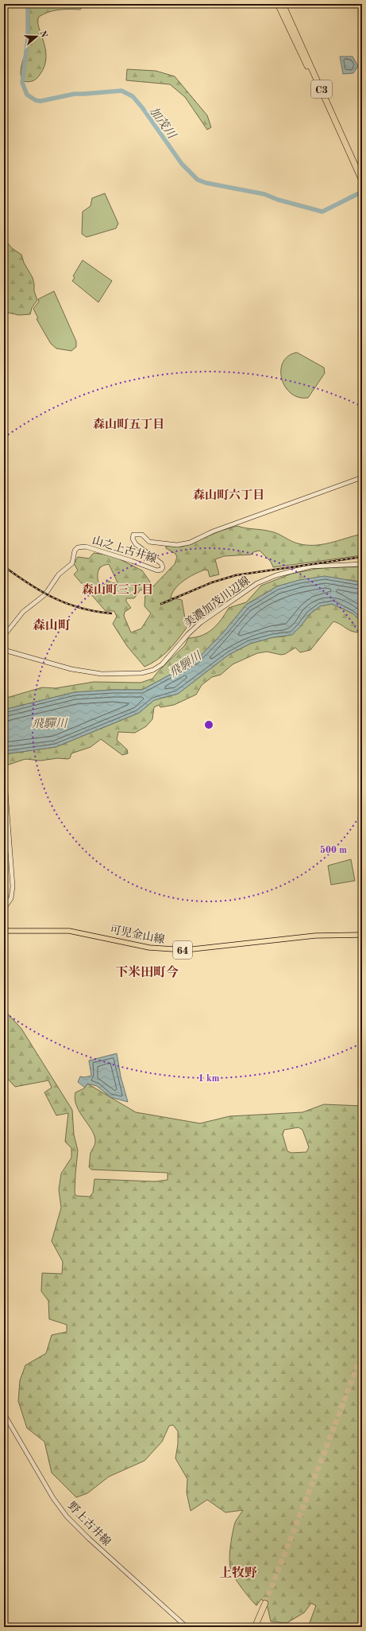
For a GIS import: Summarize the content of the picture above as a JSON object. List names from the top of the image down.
{
  "streets": {
    "highway": ["C3"],
    "main road": [
      "山之上古井線",
      "美濃加茂川辺線",
      "可児金山線",
      "64",
      "野上古井線"
    ]
  },
  "districts": [
    "森山町五丁目",
    "森山町六丁目",
    "森山町三丁目",
    "森山町",
    "下米田町今",
    "上牧野"
  ],
  "water": ["加茂川", "飛騨川", "飛驒川"],
  "north": "right",
  "rings": ["500 m", "1 km"]
}
